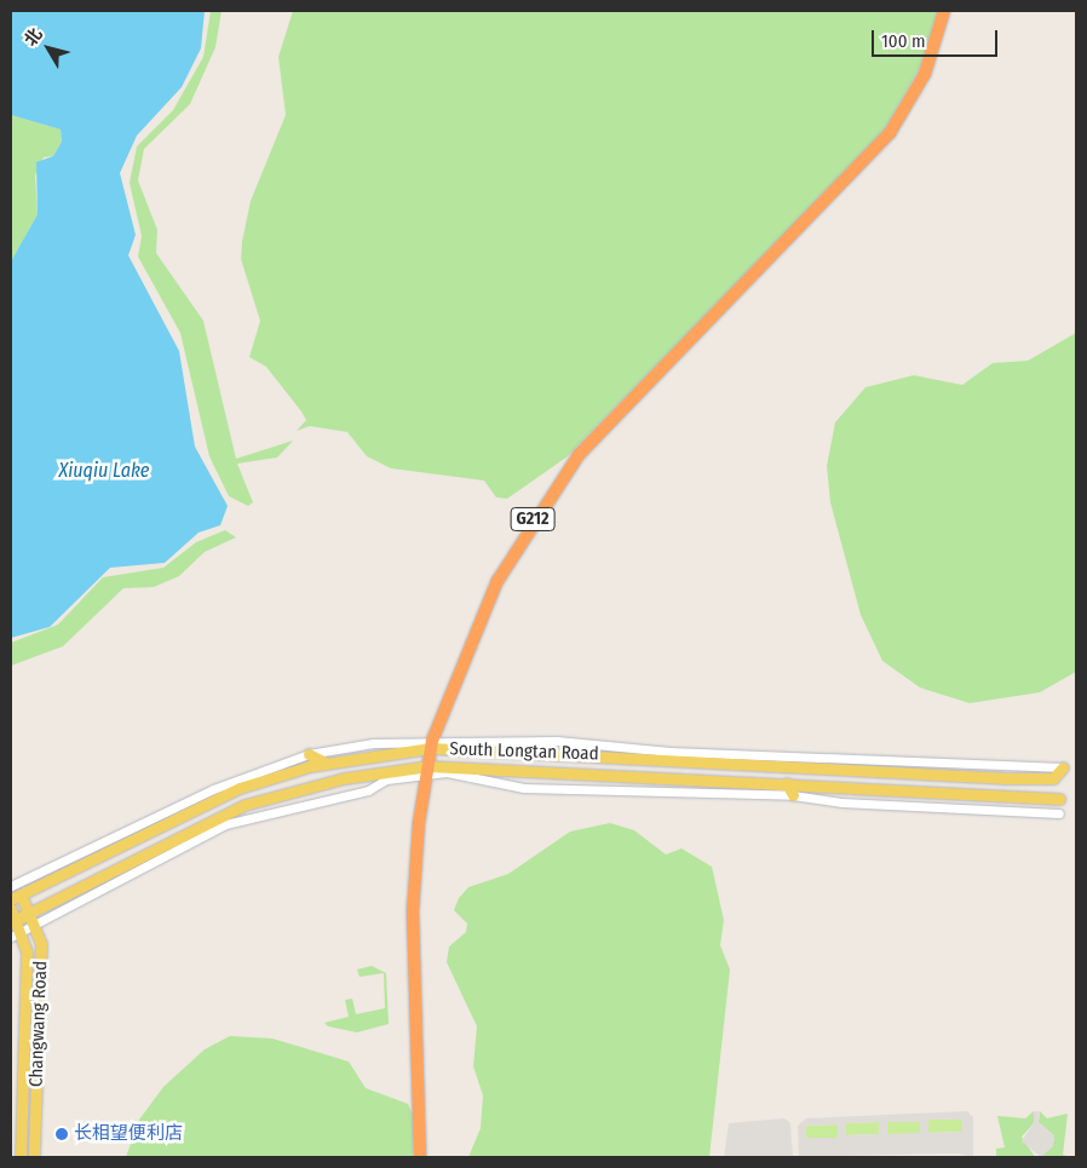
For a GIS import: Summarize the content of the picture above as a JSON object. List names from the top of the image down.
{
  "streets": {
    "highway": ["G212"],
    "main road": ["South Longtan Road", "Changwang Road"]
  },
  "crossings": [
    ["G212", "South Longtan Road"],
    ["South Longtan Road", "Changwang Road"]
  ],
  "water": ["Xiuqiu Lake"],
  "places": ["长相望便利店"],
  "scale_bar": "100 m",
  "north": "top left"
}
